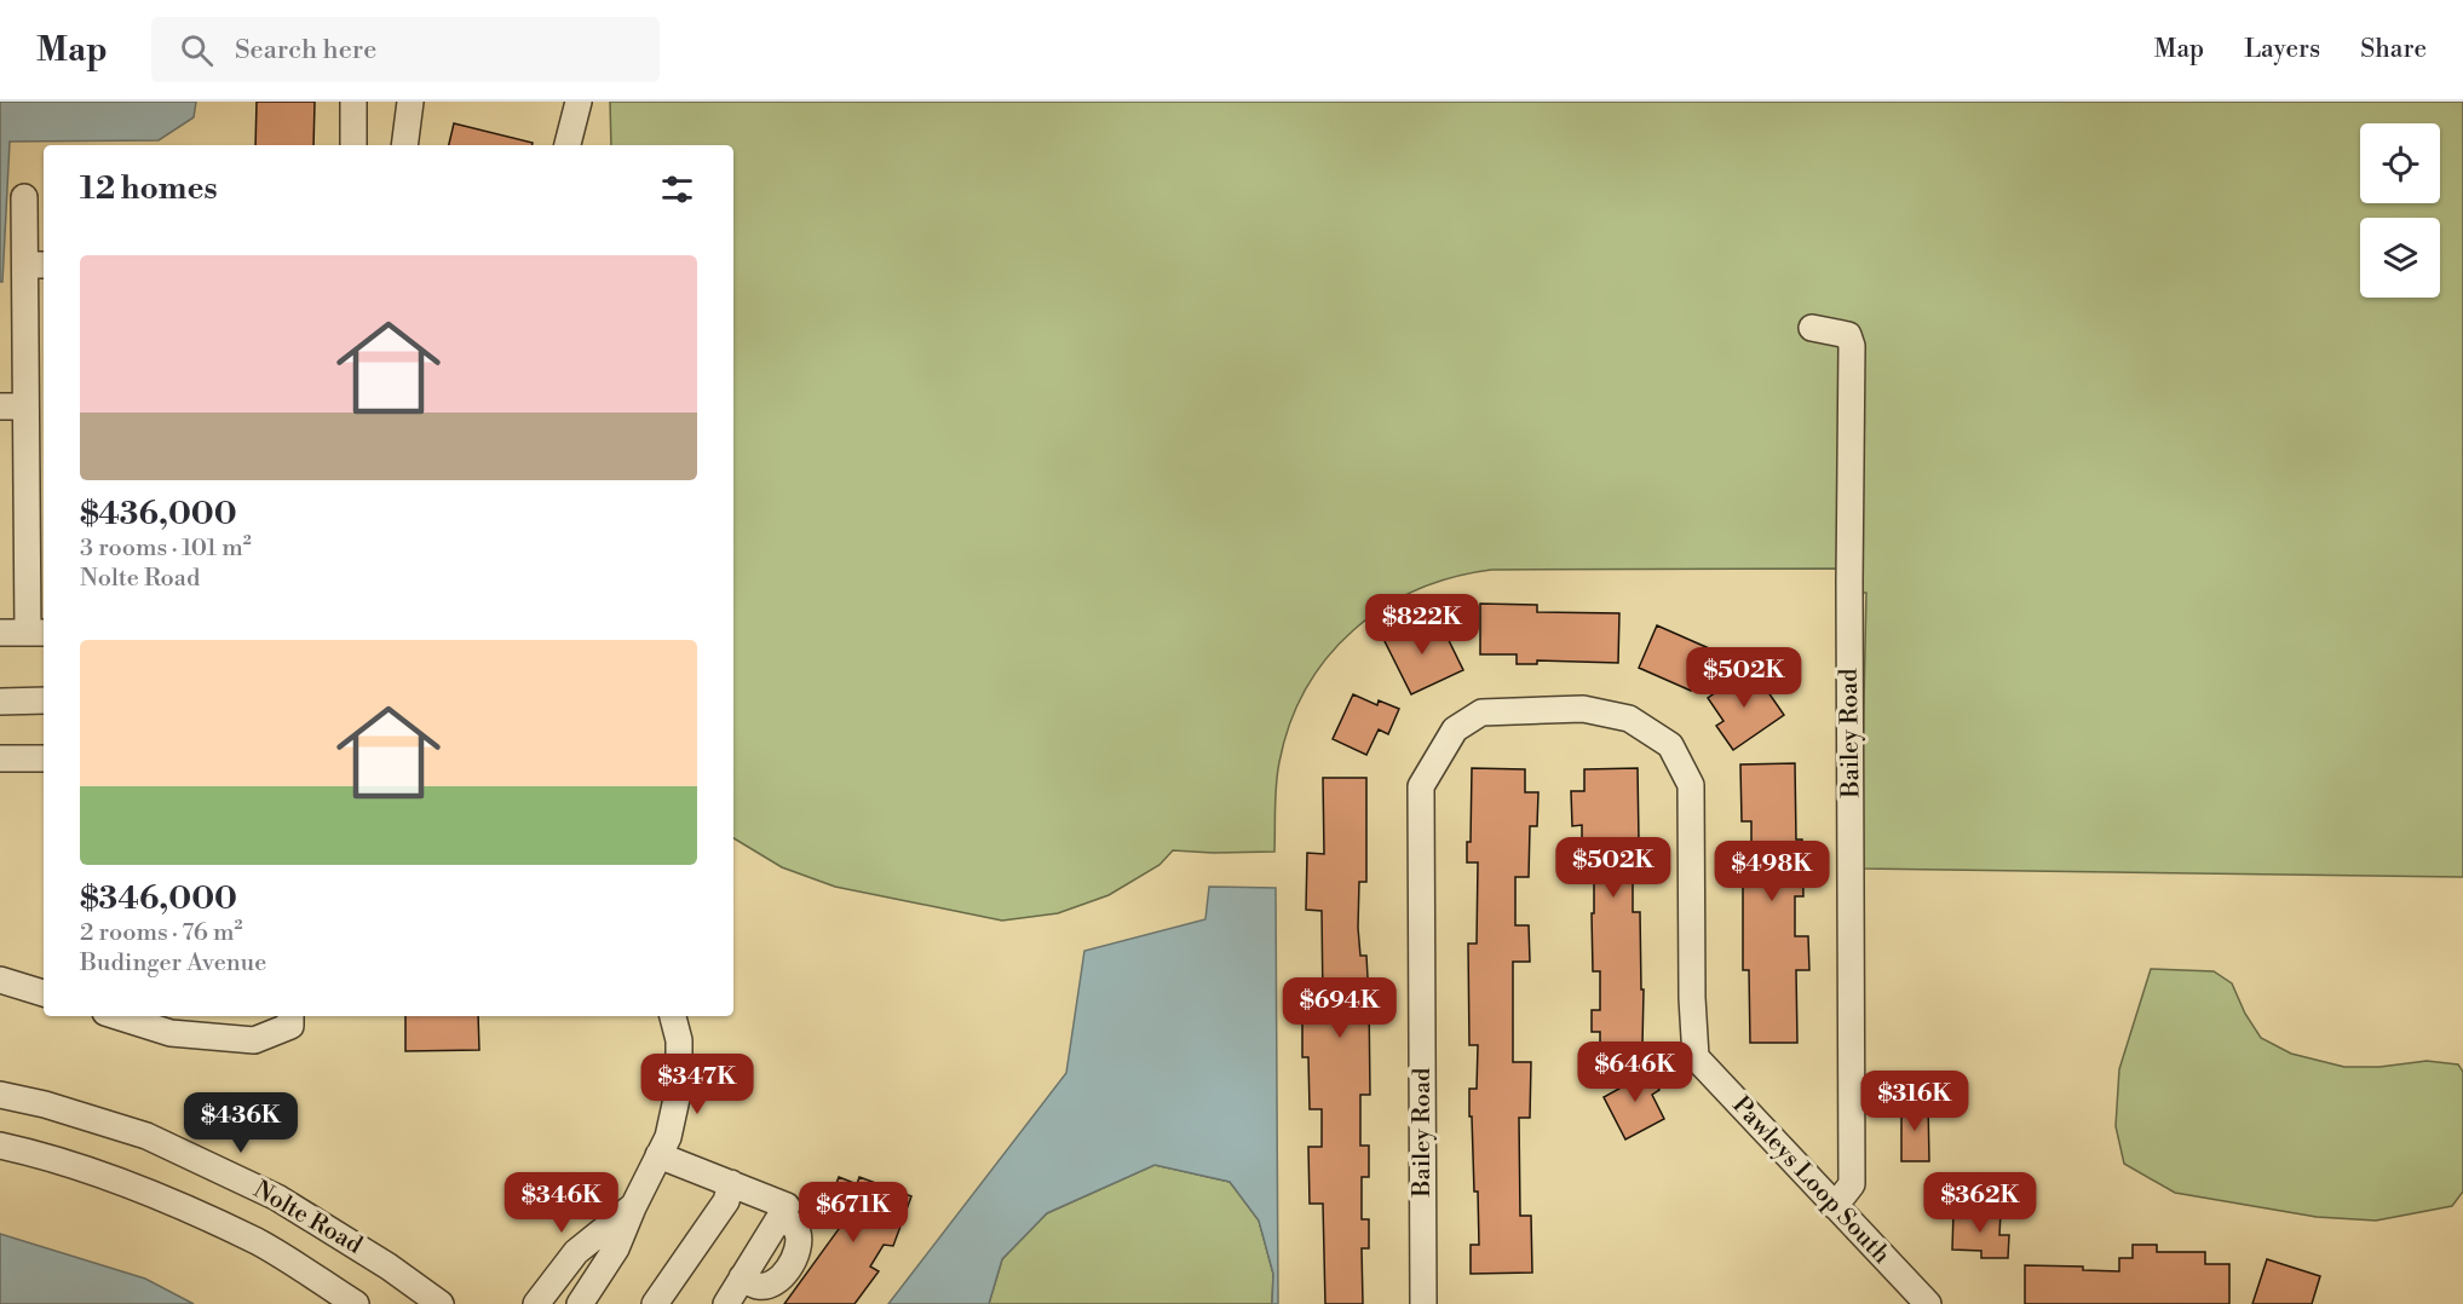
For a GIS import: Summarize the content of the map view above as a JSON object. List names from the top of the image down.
{
  "streets": {
    "street": ["Bailey Road", "Pawleys Loop South", "Nolte Road"]
  },
  "crossings": [
    ["Bailey Road", "Pawleys Loop South"]
  ],
  "page": {
    "header": "Map",
    "search": "Search here",
    "nav": ["Map", "Layers", "Share"],
    "heading": "12 homes",
    "list": [
      {
        "name": "$436,000",
        "note": "3 rooms · 101 m² · Nolte Road"
      },
      {
        "name": "$346,000",
        "note": "2 rooms · 76 m² · Budinger Avenue"
      }
    ],
    "price": [
      "$822K",
      "$502K",
      "$502K",
      "$498K",
      "$694K",
      "$646K",
      "$347K",
      "$316K",
      "$436K",
      "$346K",
      "$362K",
      "$671K"
    ]
  }
}
